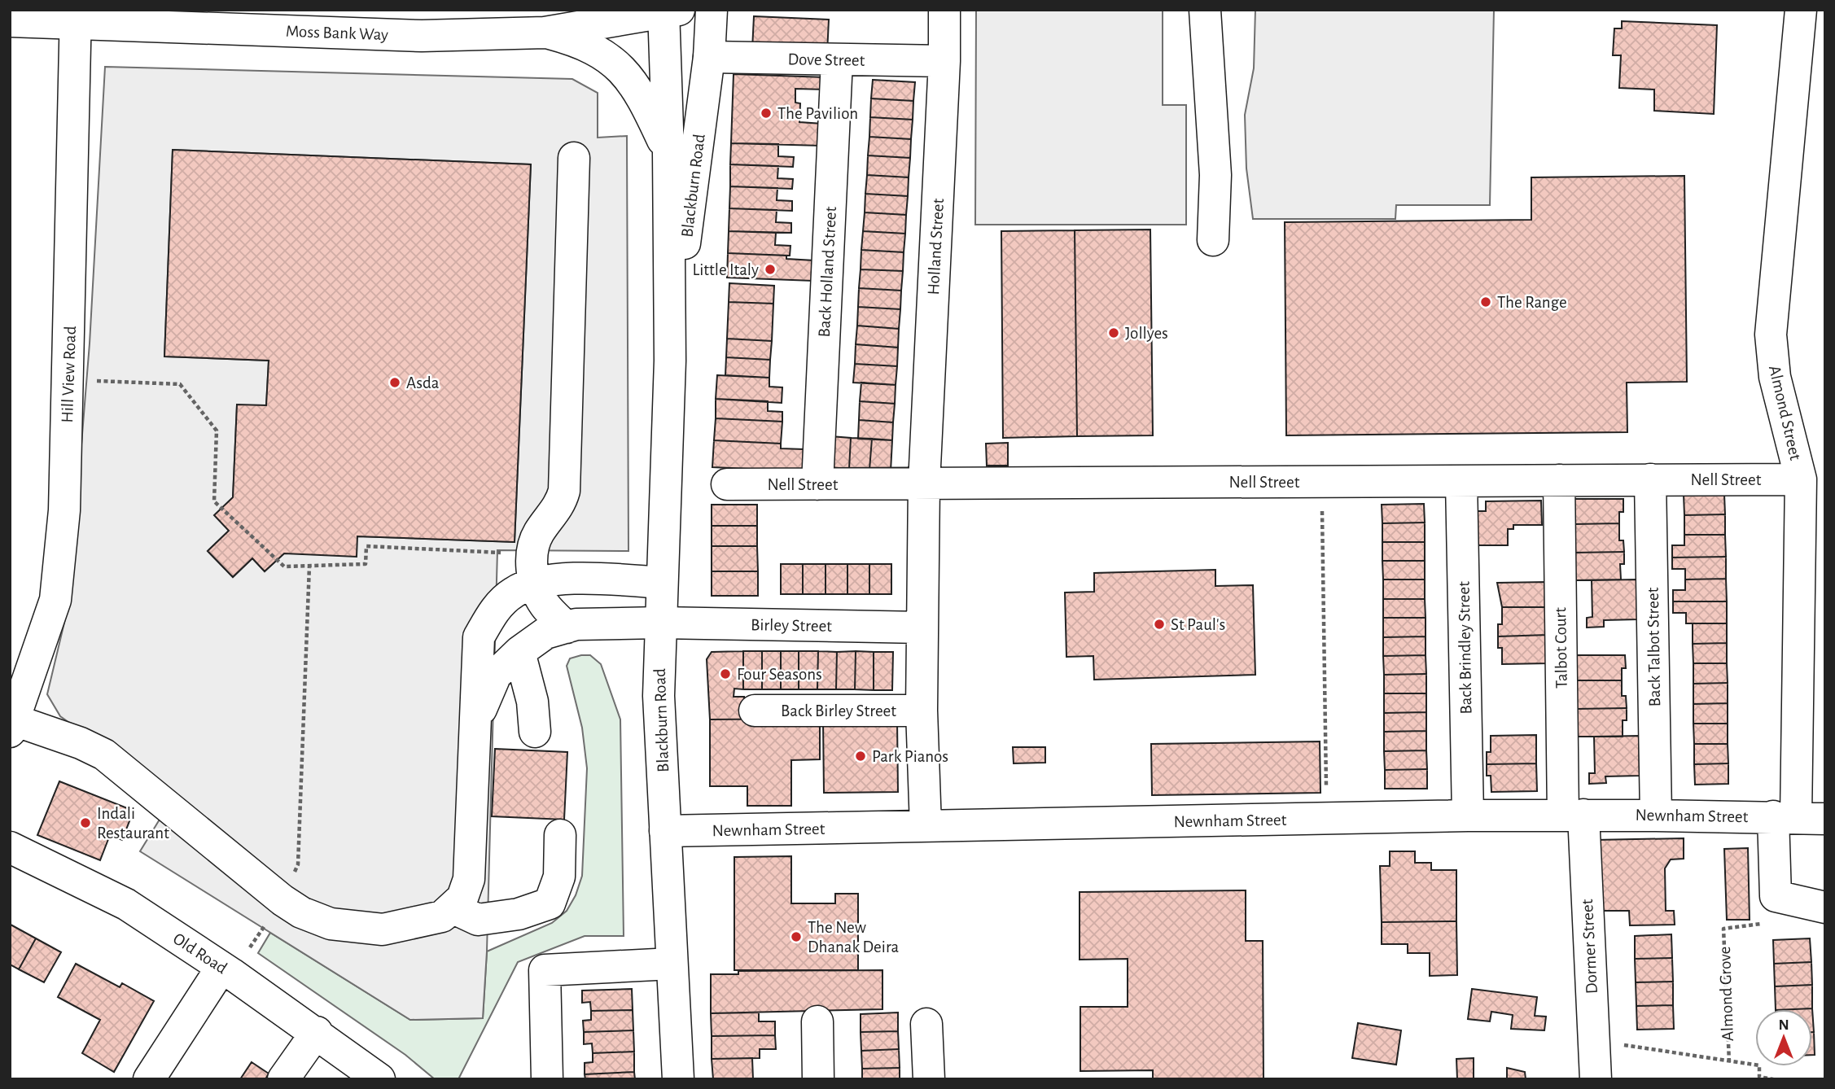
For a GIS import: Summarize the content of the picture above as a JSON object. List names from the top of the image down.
{
  "streets": {
    "main road": [
      "Moss Bank Way",
      "Dove Street",
      "Blackburn Road",
      "Holland Street",
      "Back Holland Street",
      "Hill View Road",
      "Almond Street",
      "Nell Street",
      "Birley Street",
      "Back Talbot Street",
      "Back Brindley Street",
      "Talbot Court",
      "Back Birley Street",
      "Newnham Street",
      "Dormer Street",
      "Old Road"
    ],
    "path": ["Almond Grove"]
  },
  "crossings": [
    ["Moss Bank Way", "Blackburn Road"],
    ["Moss Bank Way", "Hill View Road"],
    ["Dove Street", "Blackburn Road"],
    ["Dove Street", "Holland Street"],
    ["Dove Street", "Back Holland Street"],
    ["Blackburn Road", "Birley Street"],
    ["Blackburn Road", "Newnham Street"],
    ["Holland Street", "Nell Street"],
    ["Holland Street", "Birley Street"],
    ["Holland Street", "Back Birley Street"],
    ["Holland Street", "Newnham Street"],
    ["Back Holland Street", "Nell Street"],
    ["Almond Street", "Nell Street"],
    ["Almond Street", "Newnham Street"],
    ["Nell Street", "Back Talbot Street"],
    ["Nell Street", "Back Brindley Street"],
    ["Nell Street", "Talbot Court"],
    ["Back Talbot Street", "Newnham Street"],
    ["Back Brindley Street", "Newnham Street"],
    ["Talbot Court", "Newnham Street"],
    ["Talbot Court", "Dormer Street"],
    ["Newnham Street", "Dormer Street"],
    ["Dormer Street", "Almond Grove"]
  ],
  "places": [
    "The Pavilion",
    "Little Italy",
    "The Range",
    "Jollyes",
    "Asda",
    "St Paul's",
    "Four Seasons",
    "Park Pianos",
    "Indali Restaurant",
    "The New Dhanak Deira"
  ],
  "north": "top"
}
